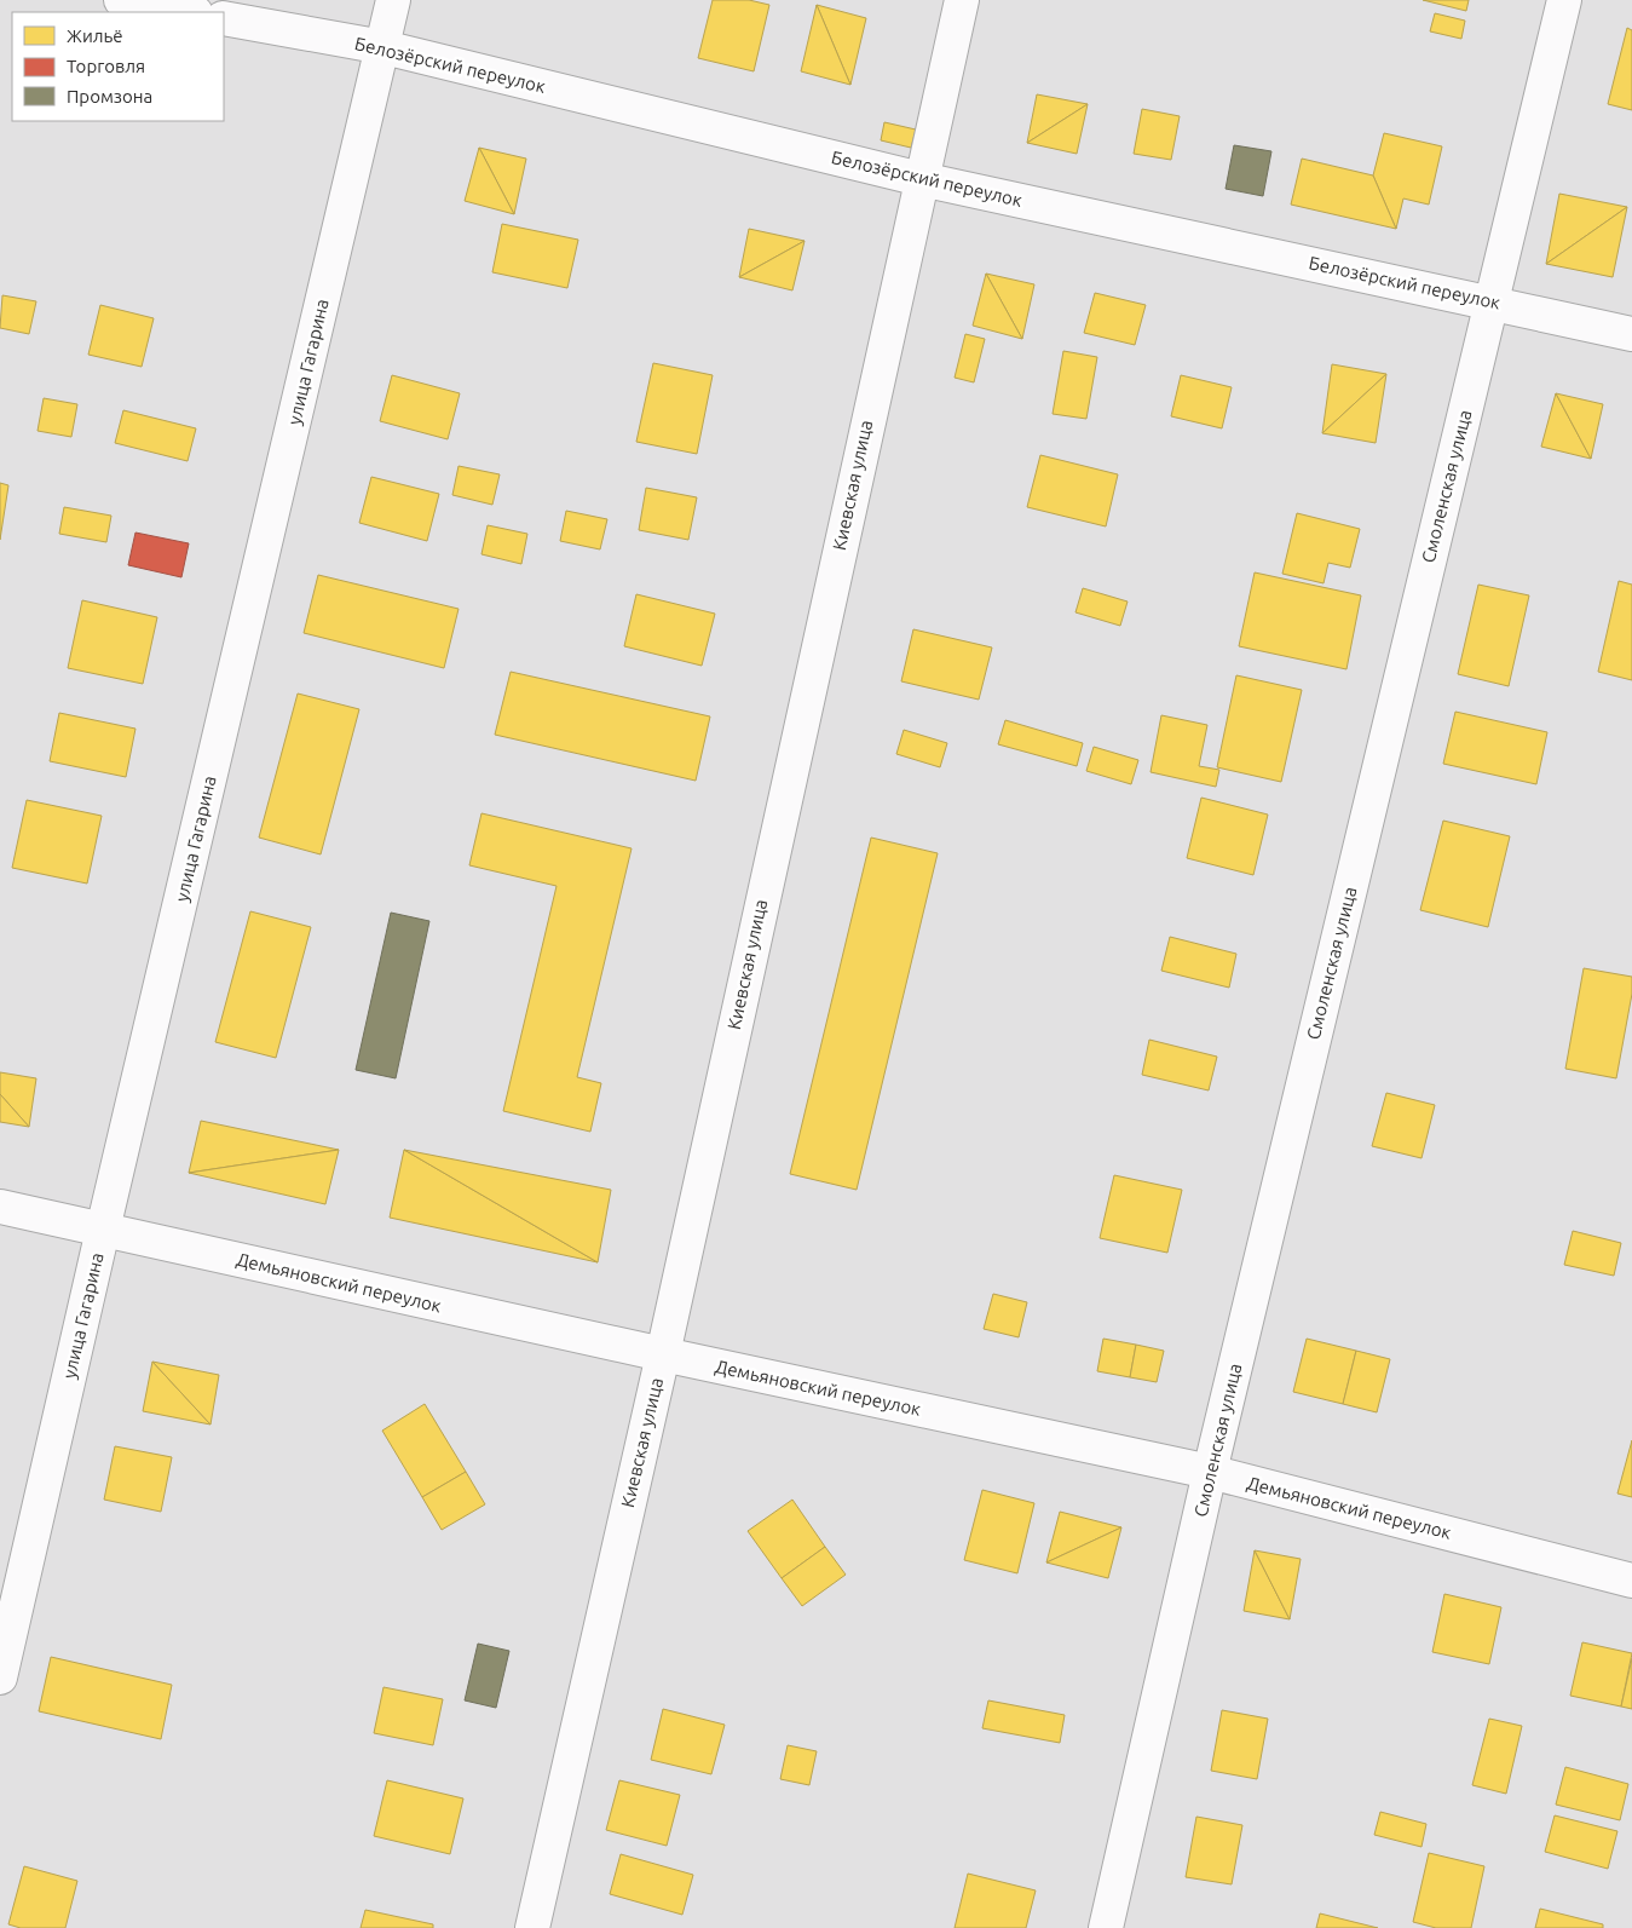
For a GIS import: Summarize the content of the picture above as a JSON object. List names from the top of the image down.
{
  "streets": {
    "street": [
      "Белозёрский переулок",
      "улица Гагарина",
      "Киевская улица",
      "Смоленская улица",
      "Демьяновский переулок"
    ]
  },
  "crossings": [
    ["Белозёрский переулок", "улица Гагарина"],
    ["Белозёрский переулок", "Киевская улица"],
    ["Белозёрский переулок", "Смоленская улица"],
    ["улица Гагарина", "Демьяновский переулок"],
    ["Киевская улица", "Демьяновский переулок"],
    ["Смоленская улица", "Демьяновский переулок"]
  ],
  "legend": ["Жильё", "Торговля", "Промзона"]
}
